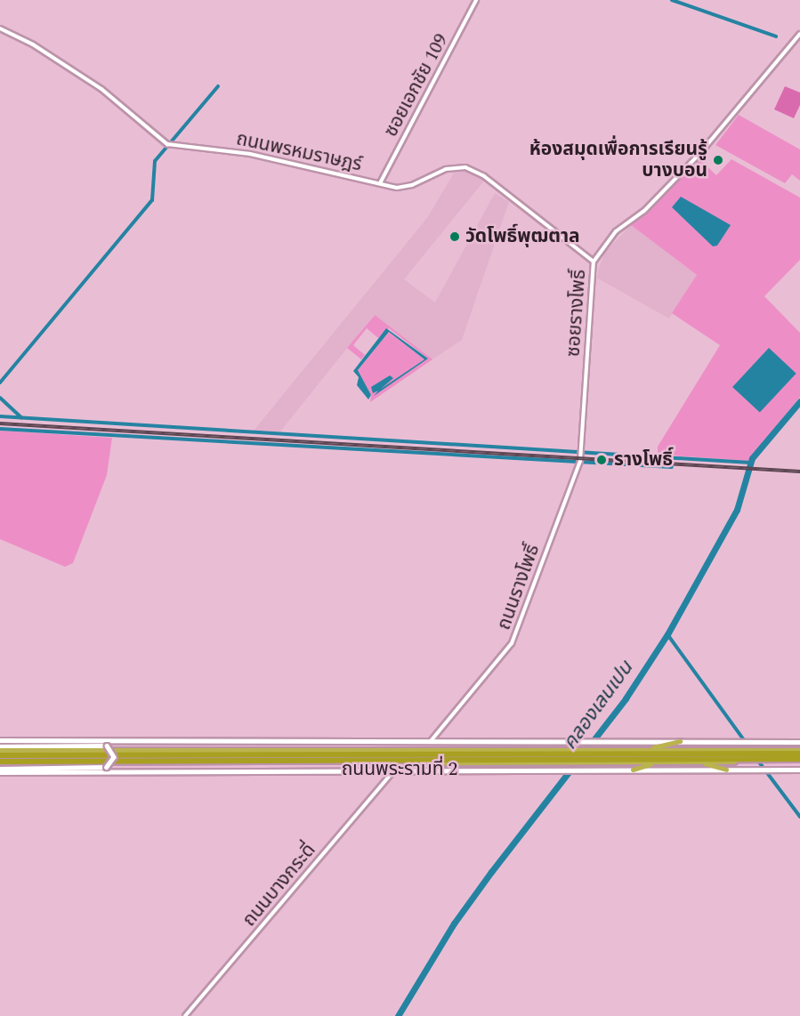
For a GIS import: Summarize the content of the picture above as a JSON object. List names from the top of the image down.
{
  "streets": {
    "highway": ["ถนนพระรามที่ 2"],
    "street": [
      "ซอยเอกชัย 109",
      "ถนนพรหมราษฎร์",
      "ซอยรางโพธิ์",
      "ถนนรางโพธิ์",
      "ถนนบางกระดี่"
    ]
  },
  "crossings": [
    ["ซอยเอกชัย 109", "ถนนพรหมราษฎร์"],
    ["ถนนพรหมราษฎร์", "ซอยรางโพธิ์"],
    ["ซอยรางโพธิ์", "ถนนรางโพธิ์"],
    ["ถนนรางโพธิ์", "ถนนพระรามที่ 2"],
    ["ถนนพระรามที่ 2", "ถนนบางกระดี่"]
  ],
  "water": ["คลองเลนเปน"],
  "places": ["ห้องสมุดเพื่อการเรียนรู้ บางบอน", "วัดโพธิ์พุฒตาล", "รางโพธิ์"]
}
